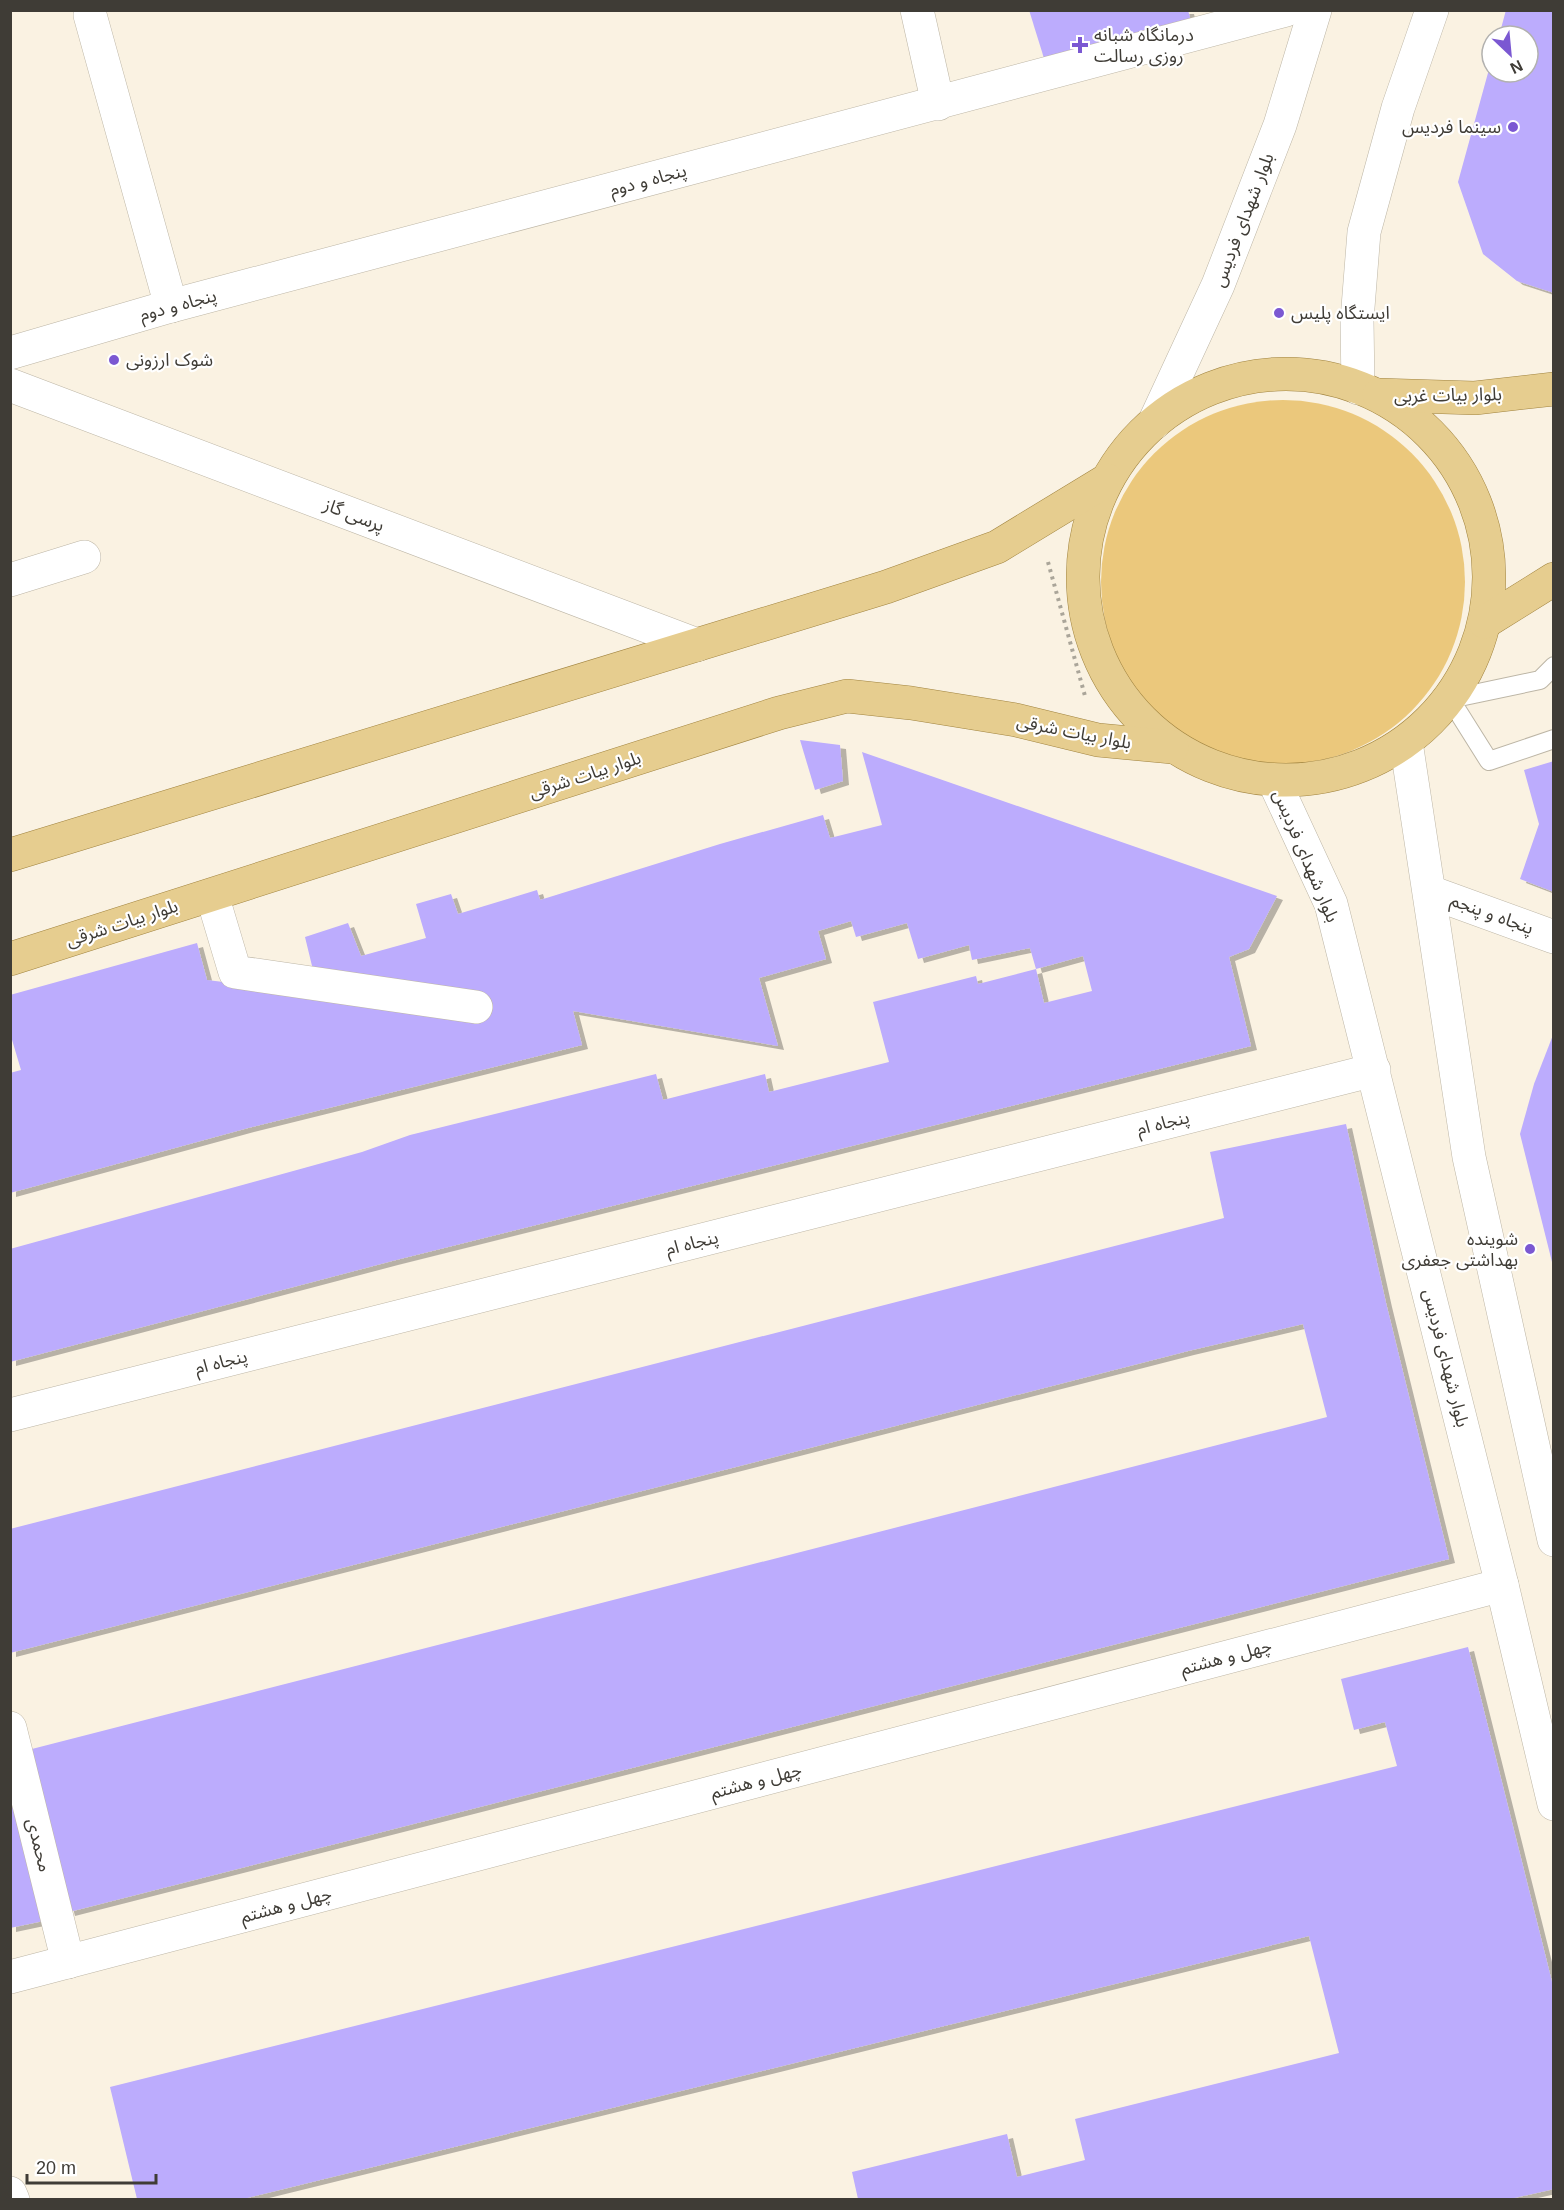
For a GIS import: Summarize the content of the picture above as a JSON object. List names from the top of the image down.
{
  "streets": {
    "main road": ["بلوار بیات غربی", "بلوار بیات شرقی"],
    "street": [
      "پنجاه و دوم",
      "بلوار شهدای فردیس",
      "پرسی گاز",
      "پنجاه و پنجم",
      "پنجاه ام",
      "چهل و هشتم",
      "محمدی"
    ]
  },
  "crossings": [
    ["بلوار شهدای فردیس", "پنجاه ام"],
    ["بلوار شهدای فردیس", "چهل و هشتم"],
    ["چهل و هشتم", "محمدی"]
  ],
  "places": {
    "health": ["درمانگاه شبانه روزی رسالت"],
    "other": [
      "سینما فردیس",
      "ایستگاه پلیس",
      "شوک ارزونی",
      "شوینده بهداشتی جعفری"
    ]
  },
  "scale_bar": "20 m",
  "north": "bottom right"
}
